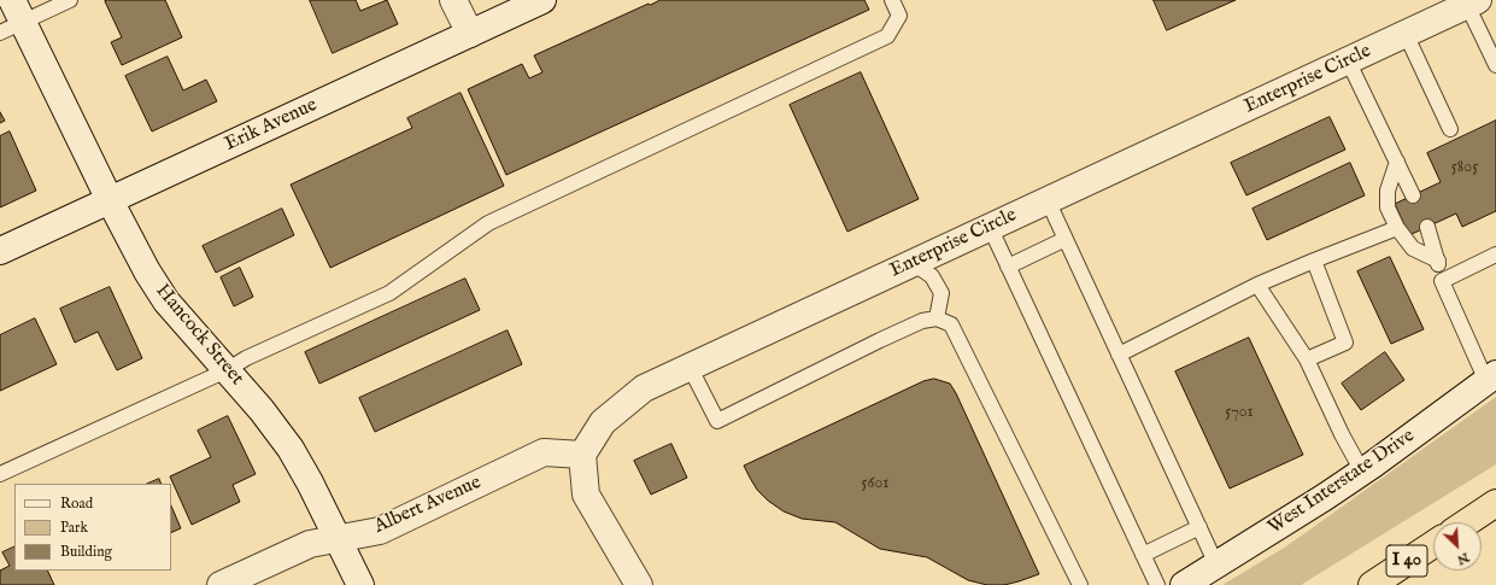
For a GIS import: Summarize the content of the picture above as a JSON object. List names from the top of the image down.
{
  "streets": {
    "highway": ["I 40"],
    "street": [
      "Enterprise Circle",
      "Erik Avenue",
      "Hancock Street",
      "West Interstate Drive",
      "Albert Avenue"
    ]
  },
  "crossings": [
    ["Enterprise Circle", "Albert Avenue"],
    ["Erik Avenue", "Hancock Street"],
    ["Hancock Street", "Albert Avenue"]
  ],
  "house_numbers": ["5805", "5701", "5601"],
  "legend": ["Road", "Park", "Building"],
  "north": "bottom right"
}
